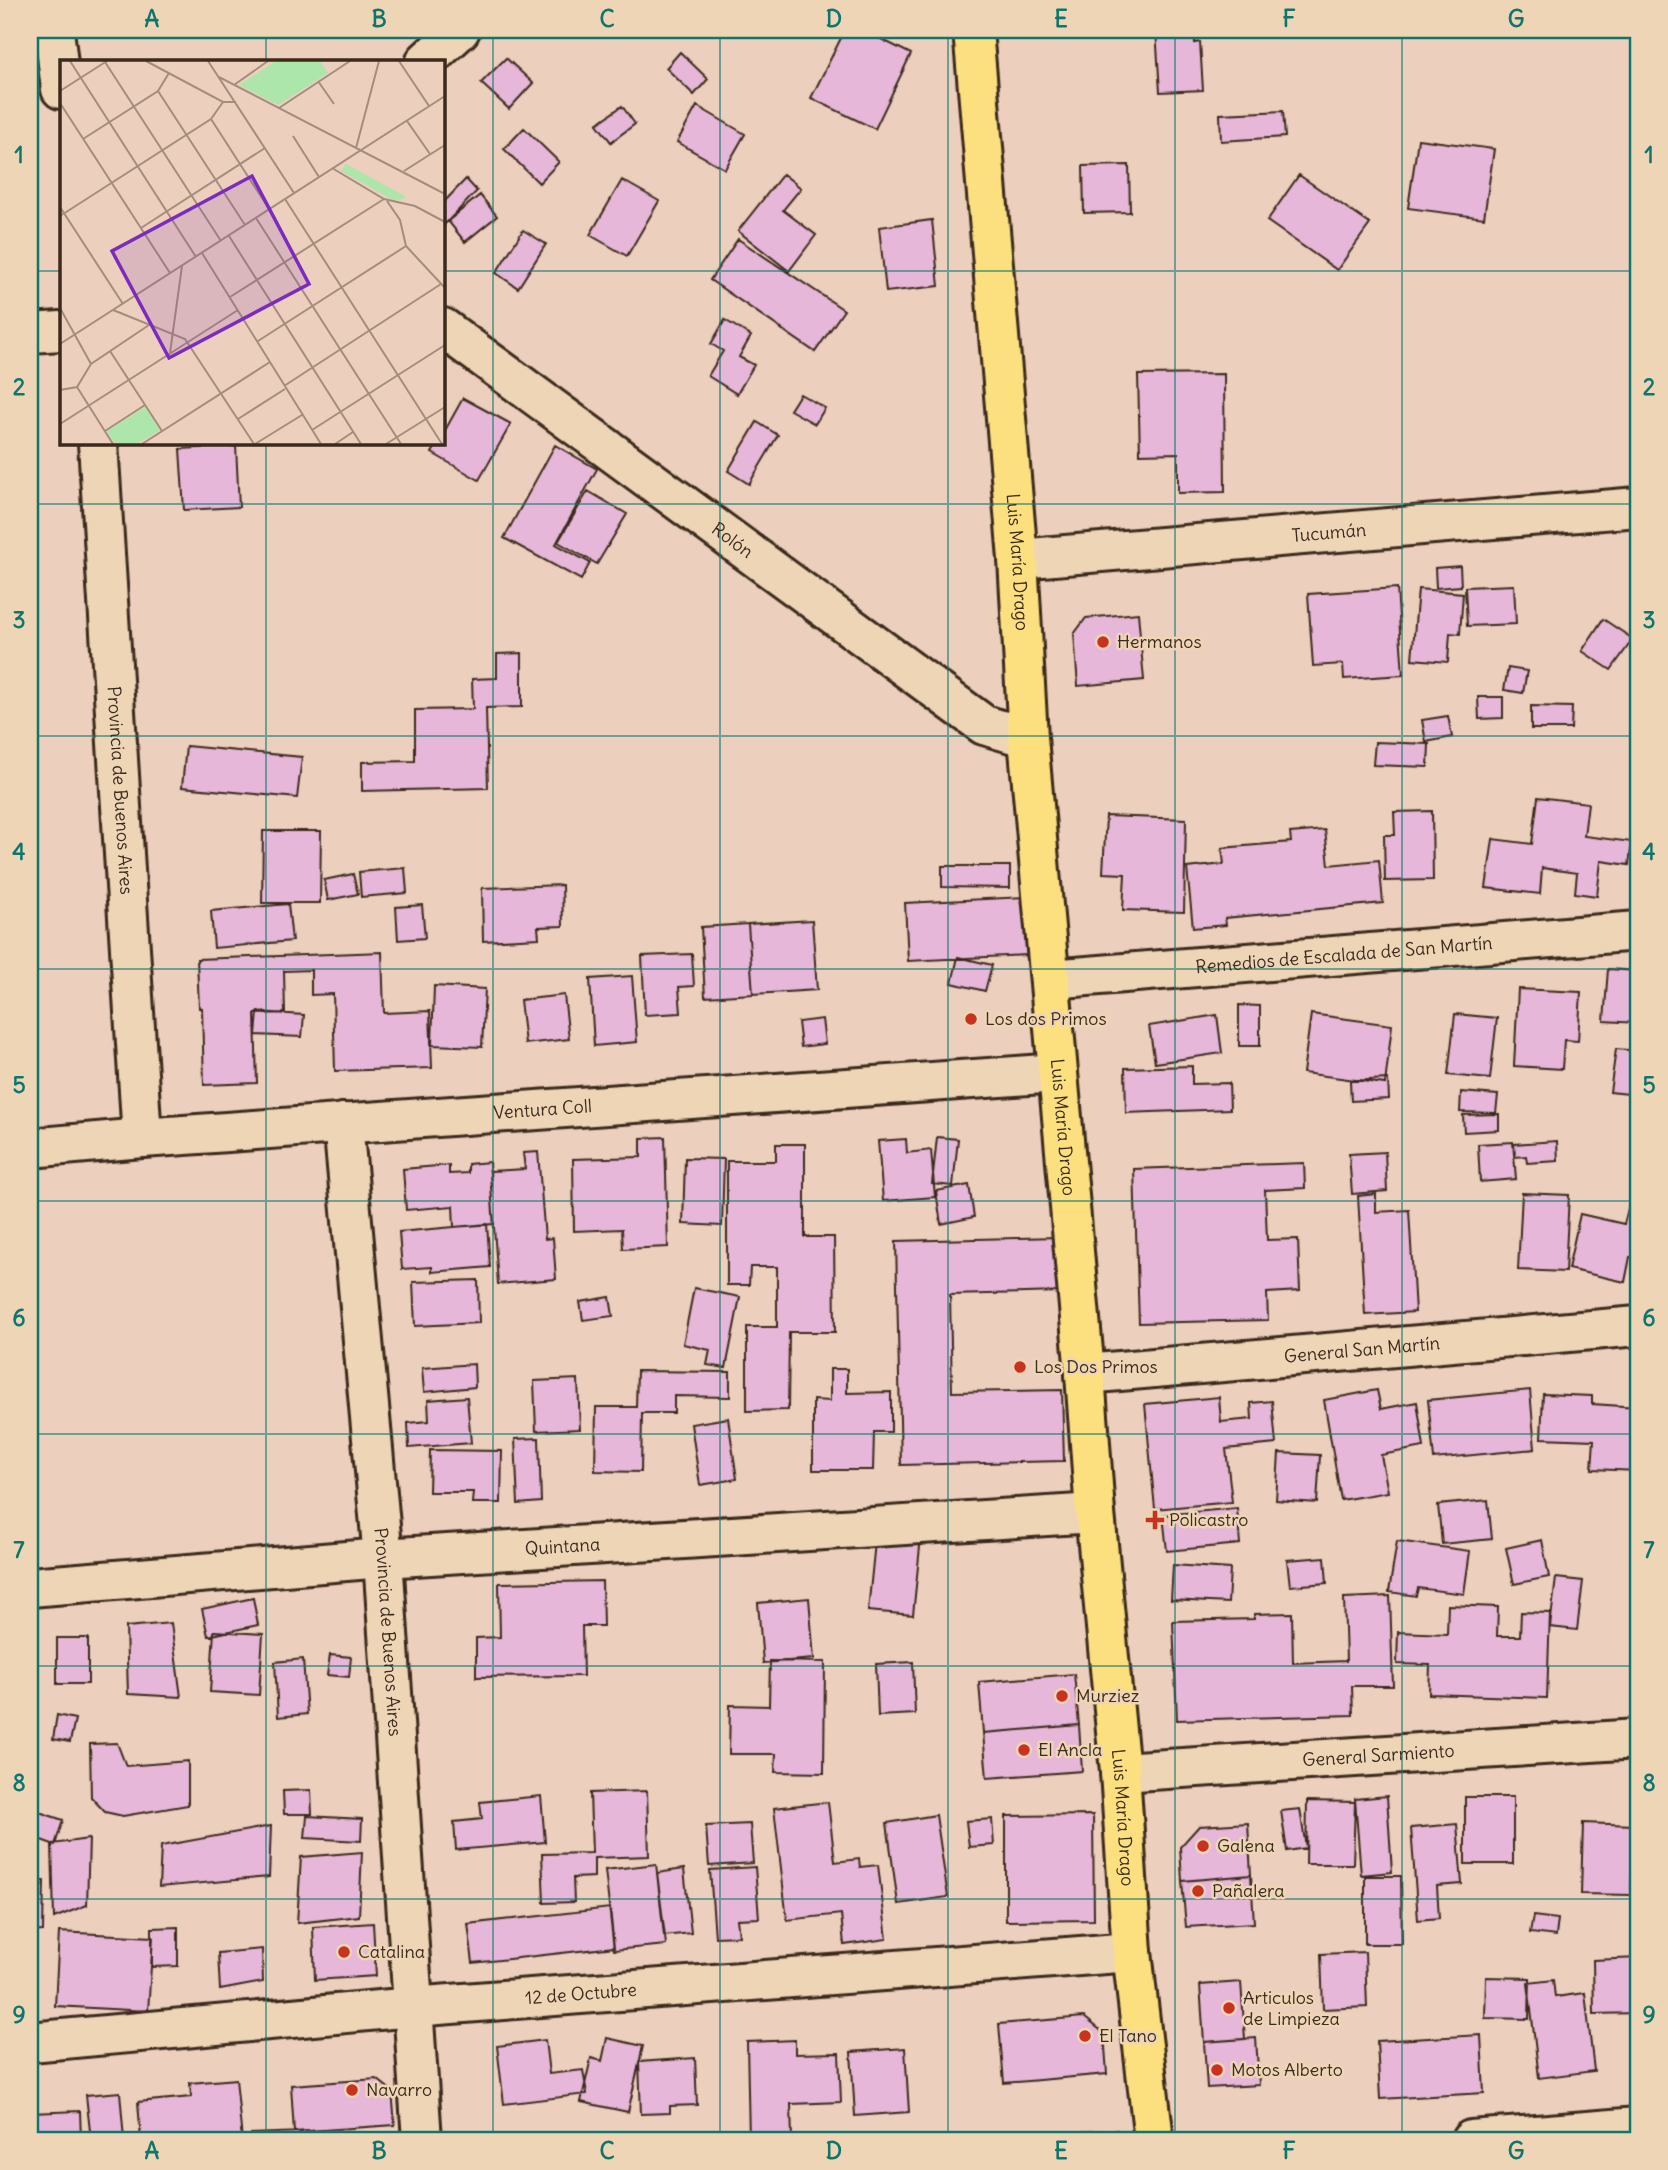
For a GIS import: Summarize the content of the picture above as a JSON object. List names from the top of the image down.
{
  "streets": {
    "main road": ["Luis María Drago"],
    "street": [
      "Tucumán",
      "Rolón",
      "Provincia de Buenos Aires",
      "Remedios de Escalada de San Martín",
      "Ventura Coll",
      "General San Martín",
      "Quintana",
      "General Sarmiento",
      "12 de Octubre"
    ]
  },
  "crossings": [
    ["Tucumán", "Luis María Drago"],
    ["Rolón", "Luis María Drago"],
    ["Luis María Drago", "Remedios de Escalada de San Martín"],
    ["Luis María Drago", "Ventura Coll"],
    ["Luis María Drago", "General San Martín"],
    ["Luis María Drago", "Quintana"],
    ["Luis María Drago", "General Sarmiento"],
    ["Luis María Drago", "12 de Octubre"],
    ["Provincia de Buenos Aires", "Ventura Coll"],
    ["Provincia de Buenos Aires", "Quintana"],
    ["Provincia de Buenos Aires", "12 de Octubre"]
  ],
  "places": {
    "other": [
      "Hermanos",
      "Los dos Primos",
      "Los Dos Primos",
      "Murziez",
      "El Ancla",
      "Galena",
      "Pañalera",
      "Catalina",
      "Articulos de Limpieza",
      "El Tano",
      "Motos Alberto",
      "Navarro"
    ],
    "health": ["Policastro"]
  },
  "grid": {
    "columns": [
      "A",
      "B",
      "C",
      "D",
      "E",
      "F",
      "G"
    ],
    "rows": [
      "1",
      "2",
      "3",
      "4",
      "5",
      "6",
      "7",
      "8",
      "9"
    ]
  }
}
